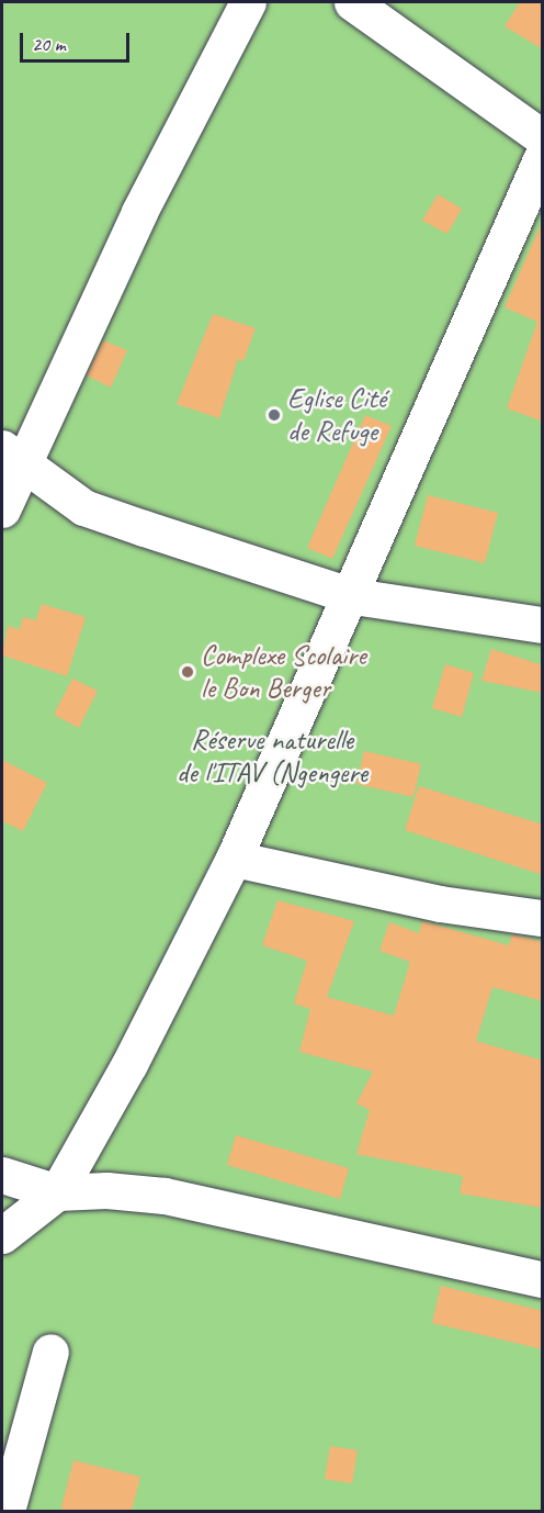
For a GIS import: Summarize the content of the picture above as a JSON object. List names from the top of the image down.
{
  "parks": ["Réserve naturelle de l'ITAV (Ngengere"],
  "places": ["Eglise Cité de Refuge", "Complexe Scolaire le Bon Berger"],
  "scale_bar": "20 m"
}
